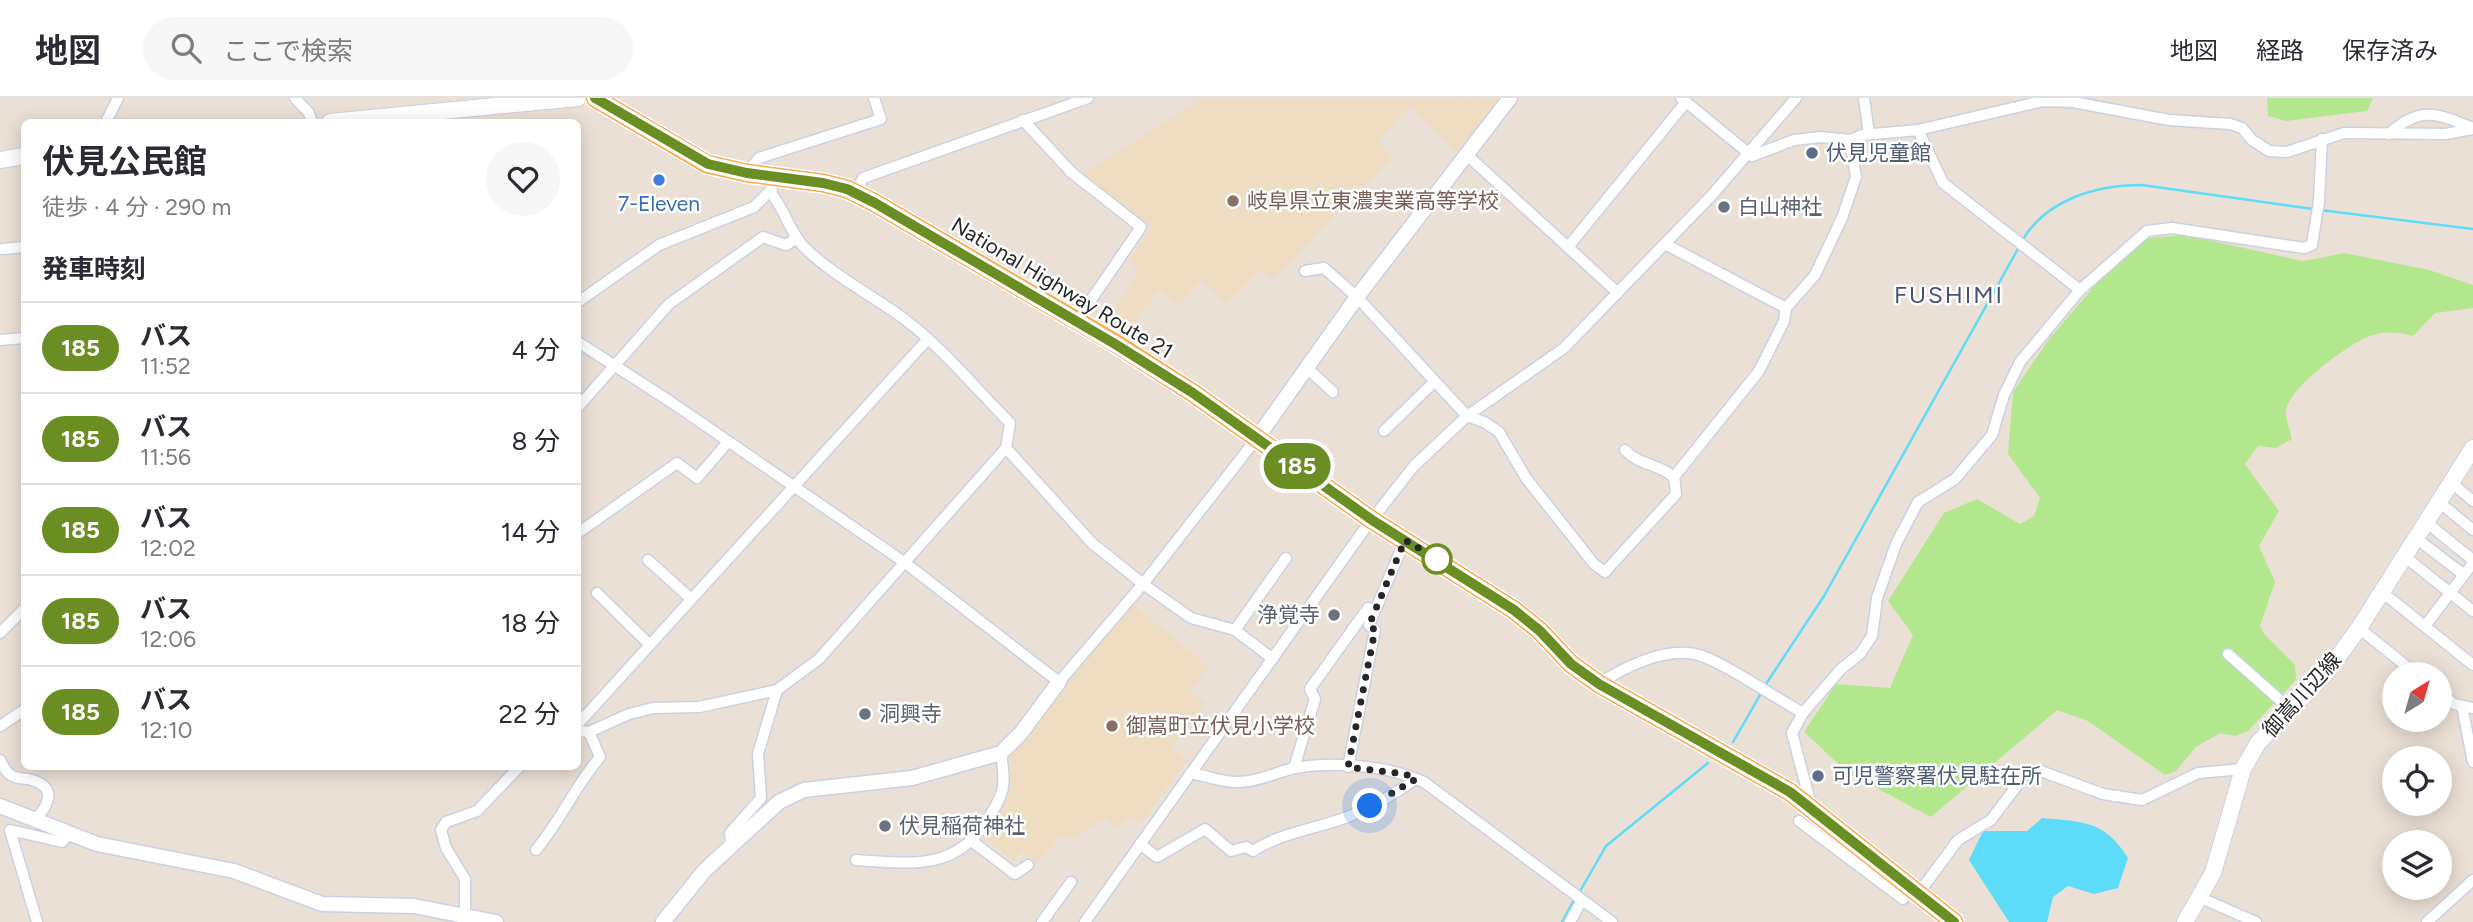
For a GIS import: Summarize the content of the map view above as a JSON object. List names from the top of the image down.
{
  "streets": {
    "highway": ["National Highway Route 21"],
    "main road": ["御嵩川辺線"]
  },
  "districts": ["FUSHIMI"],
  "places": [
    "伏見児童館",
    "7-Eleven",
    "岐阜県立東濃実業高等学校",
    "白山神社",
    "浄覚寺",
    "洞興寺",
    "御嵩町立伏見小学校",
    "可児警察署伏見駐在所",
    "伏見稲荷神社"
  ],
  "lines": ["bus line 185"],
  "north": "top right",
  "page": {
    "header": "地図",
    "search": "ここで検索",
    "nav": ["地図", "経路", "保存済み"],
    "on_map": "185",
    "heading": [
      ["伏見公民館", "徒歩 · 4 分 · 290 m"],
      "発車時刻"
    ],
    "list": [
      {
        "mark": "185",
        "name": "バス",
        "note": "11:52",
        "value": "4 分"
      },
      {
        "mark": "185",
        "name": "バス",
        "note": "11:56",
        "value": "8 分"
      },
      {
        "mark": "185",
        "name": "バス",
        "note": "12:02",
        "value": "14 分"
      },
      {
        "mark": "185",
        "name": "バス",
        "note": "12:06",
        "value": "18 分"
      },
      {
        "mark": "185",
        "name": "バス",
        "note": "12:10",
        "value": "22 分"
      }
    ]
  }
}
